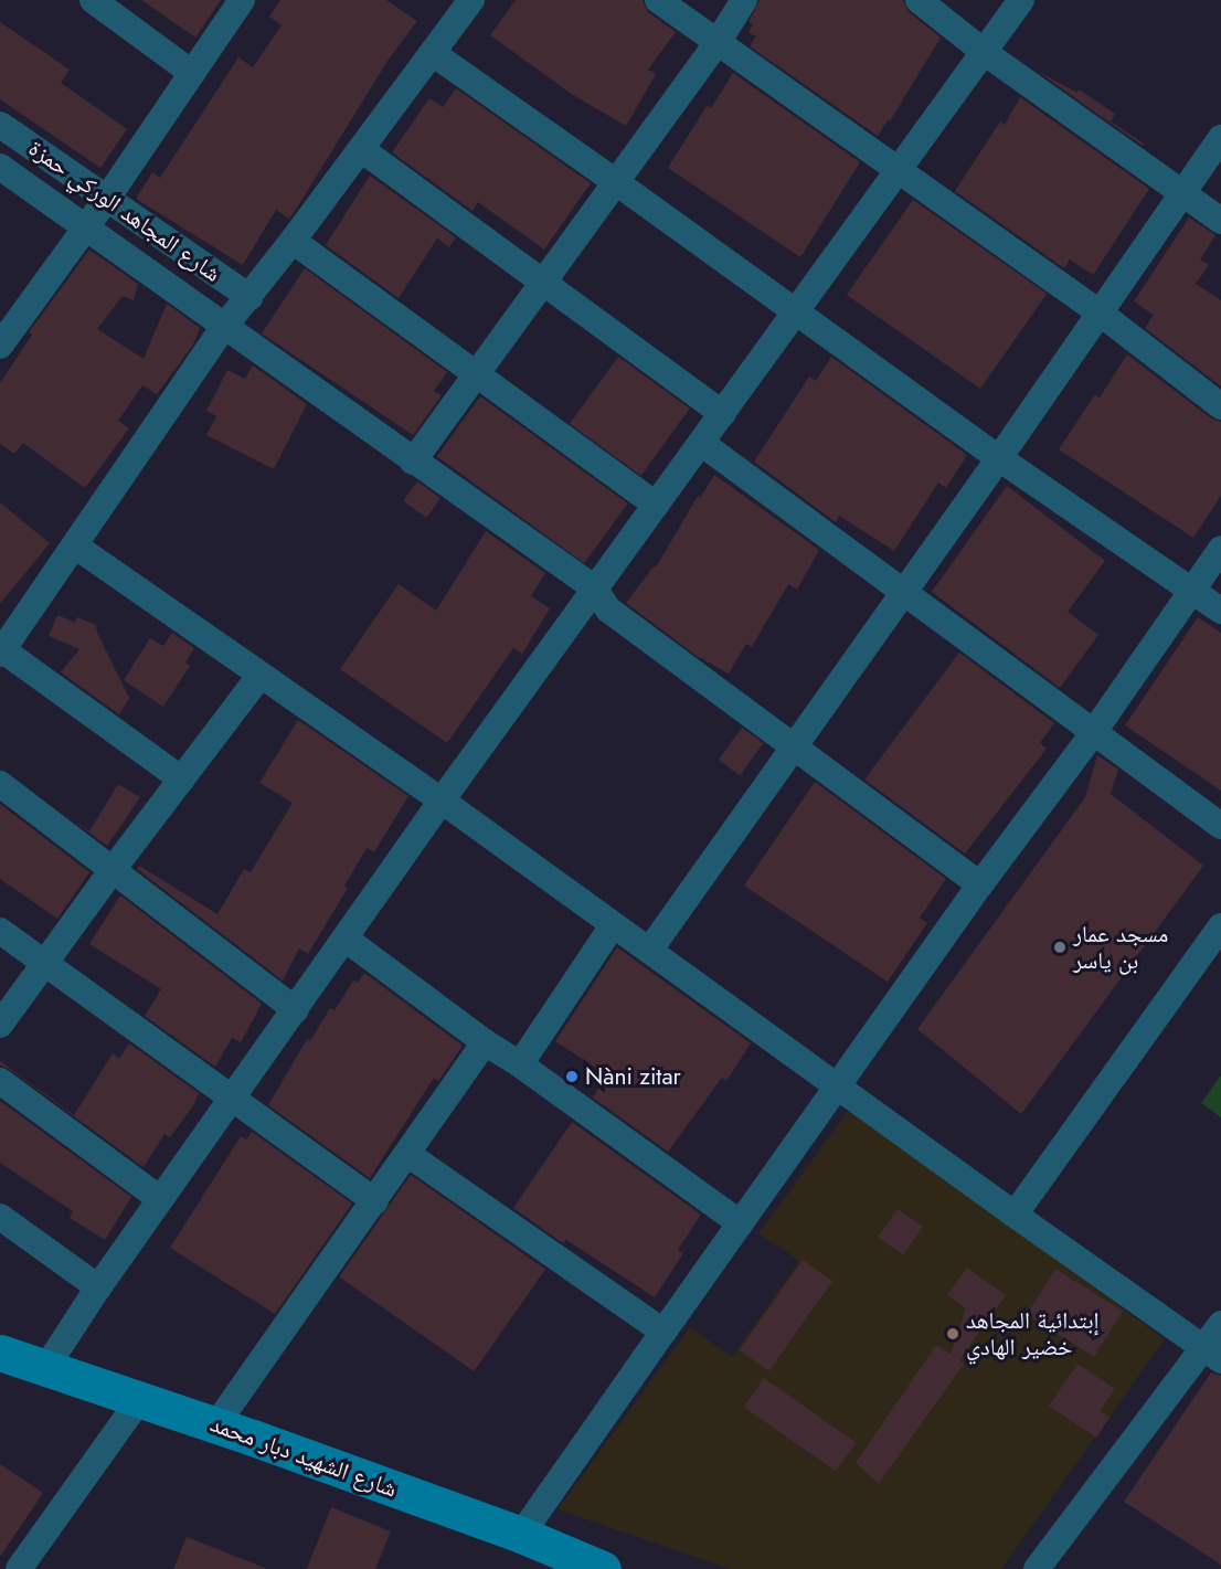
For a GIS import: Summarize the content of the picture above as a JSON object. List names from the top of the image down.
{
  "streets": {
    "street": ["شارع المجاهد الوركي حمزة", "شارع الشهيد دبار محمد"]
  },
  "places": ["مسجد عمار بن ياسر", "Nàni zitar", "إبتدائية المجاهد خضير الهادي"]
}
